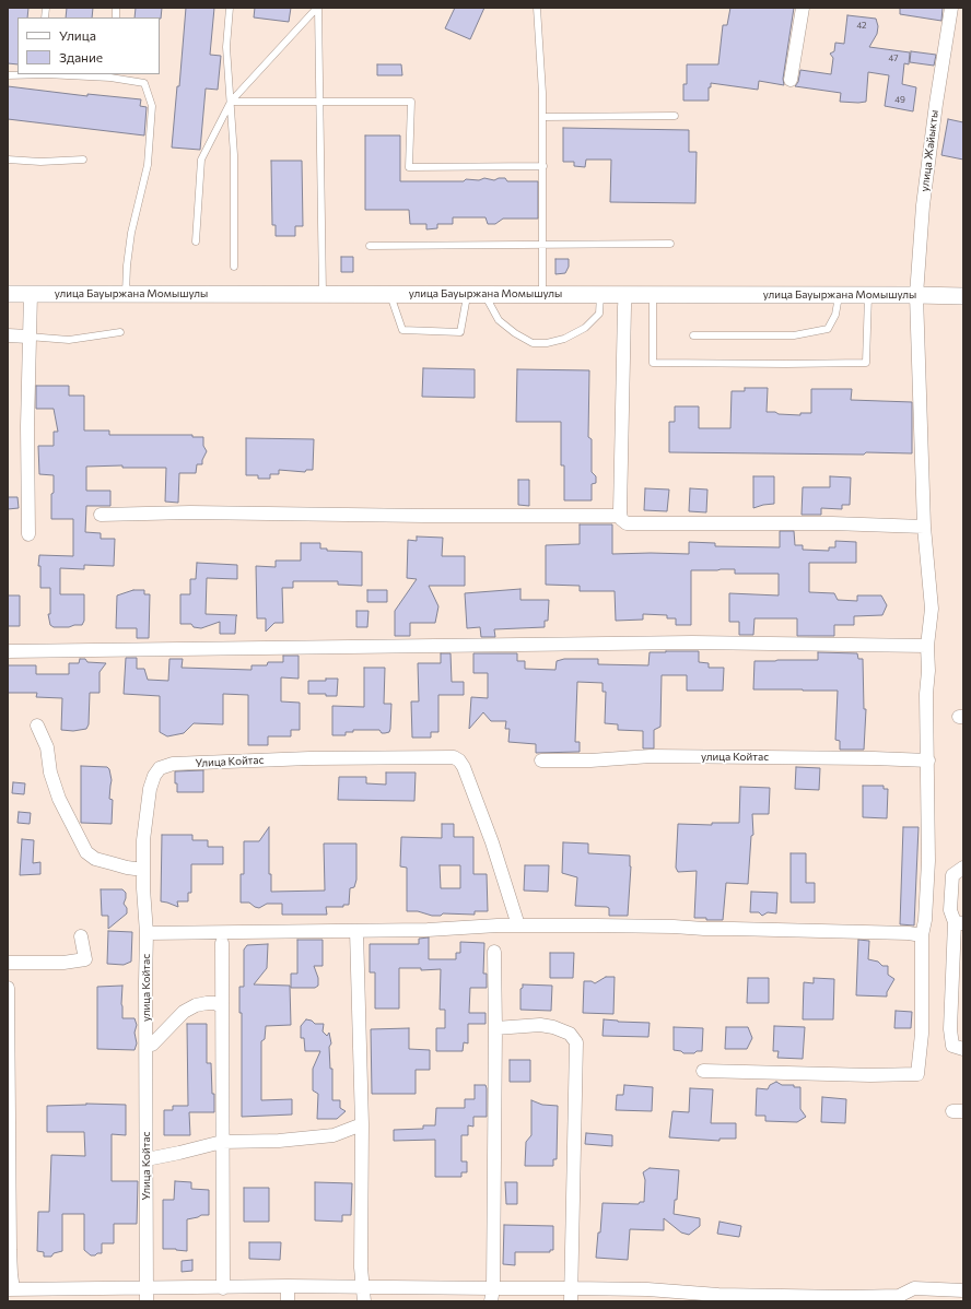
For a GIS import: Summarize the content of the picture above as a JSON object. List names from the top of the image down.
{
  "streets": {
    "street": [
      "улица Жайыкты",
      "улица Бауыржана Момышулы",
      "улица Койтас",
      "Улица Койтас"
    ]
  },
  "crossings": [
    ["улица Жайыкты", "улица Бауыржана Момышулы"],
    ["улица Жайыкты", "улица Койтас"],
    ["улица Койтас", "Улица Койтас"]
  ],
  "house_numbers": ["42", "47", "49"],
  "legend": ["Улица", "Здание"]
}
